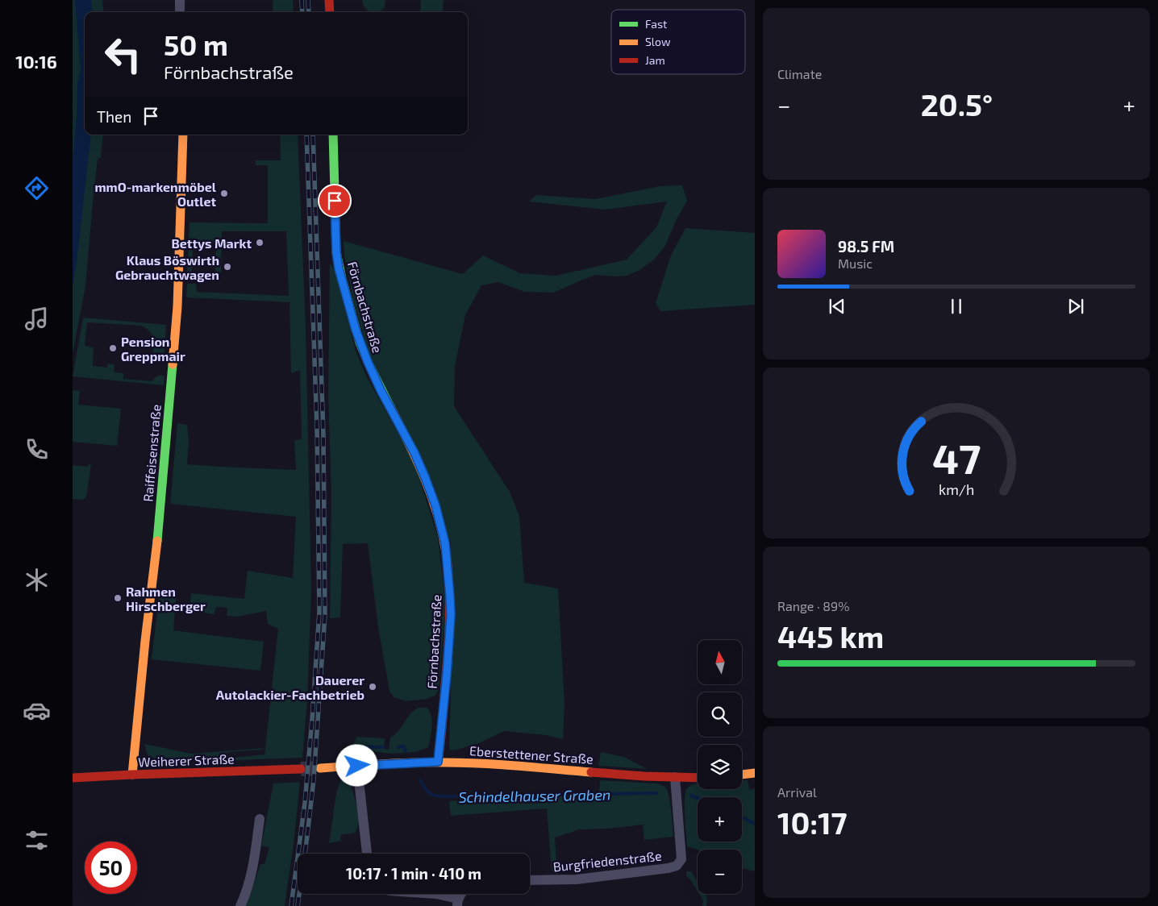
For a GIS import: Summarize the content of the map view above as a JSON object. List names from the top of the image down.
{
  "streets": {
    "street": [
      "Förnbachstraße",
      "Raiffeisenstraße",
      "Eberstettener Straße",
      "Weiherer Straße",
      "Burgfriedenstraße"
    ]
  },
  "crossings": [
    ["Förnbachstraße", "Eberstettener Straße"],
    ["Raiffeisenstraße", "Weiherer Straße"],
    ["Eberstettener Straße", "Burgfriedenstraße"]
  ],
  "water": ["Schindelhauser Graben"],
  "places": [
    "mmO-markenmöbel Outlet",
    "Bettys Markt",
    "Klaus Böswirth Gebrauchtwagen",
    "Pension Greppmair",
    "Rahmen Hirschberger",
    "Dauerer Autolackier-Fachbetrieb"
  ],
  "legend": ["Fast", "Slow", "Jam"],
  "north": "top",
  "page": {
    "tabs": "10:16",
    "tile": [
      "Climate",
      ["Range · 89%", "445 km"],
      ["Arrival", "10:17"]
    ],
    "turn": ["50 m", "Förnbachstraße"],
    "heat": ["−", "20.5°", "+"],
    "then": "Then",
    "song": ["98.5 FM", "Music"],
    "map_buttons": ["+", "−"],
    "limit": "50",
    "trip": "10:17 · 1 min · 410 m",
    "gauge": ["47", "km/h"]
  }
}
